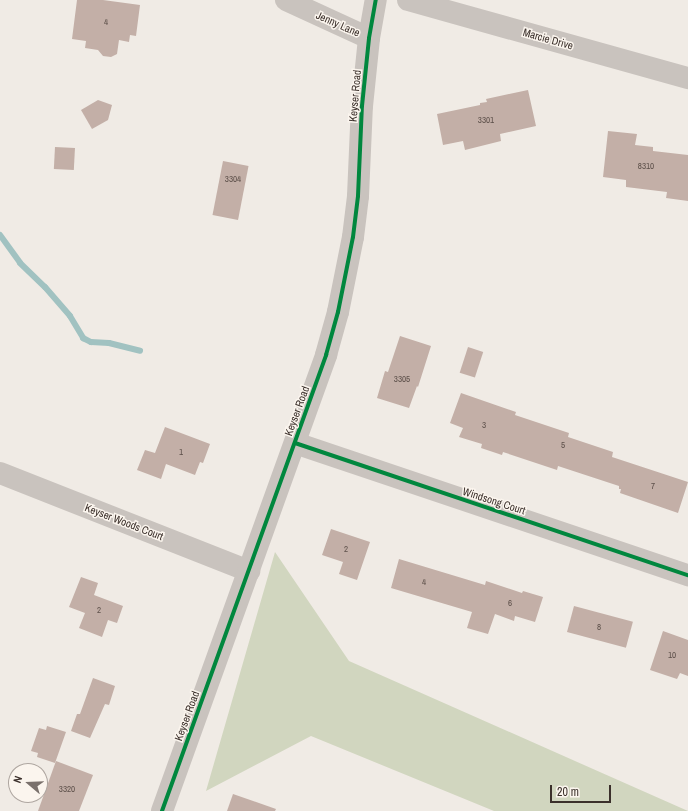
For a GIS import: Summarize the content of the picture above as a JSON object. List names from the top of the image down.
{
  "streets": {
    "street": [
      "Jenny Lane",
      "Marcie Drive",
      "Keyser Road",
      "Windsong Court",
      "Keyser Woods Court"
    ]
  },
  "crossings": [
    ["Jenny Lane", "Keyser Road"],
    ["Keyser Road", "Windsong Court"],
    ["Keyser Road", "Keyser Woods Court"]
  ],
  "house_numbers": [
    "4",
    "3301",
    "8310",
    "3304",
    "3305",
    "3",
    "5",
    "1",
    "7",
    "2",
    "4",
    "6",
    "2",
    "8",
    "10",
    "3320"
  ],
  "scale_bar": "20 m",
  "north": "left"
}
